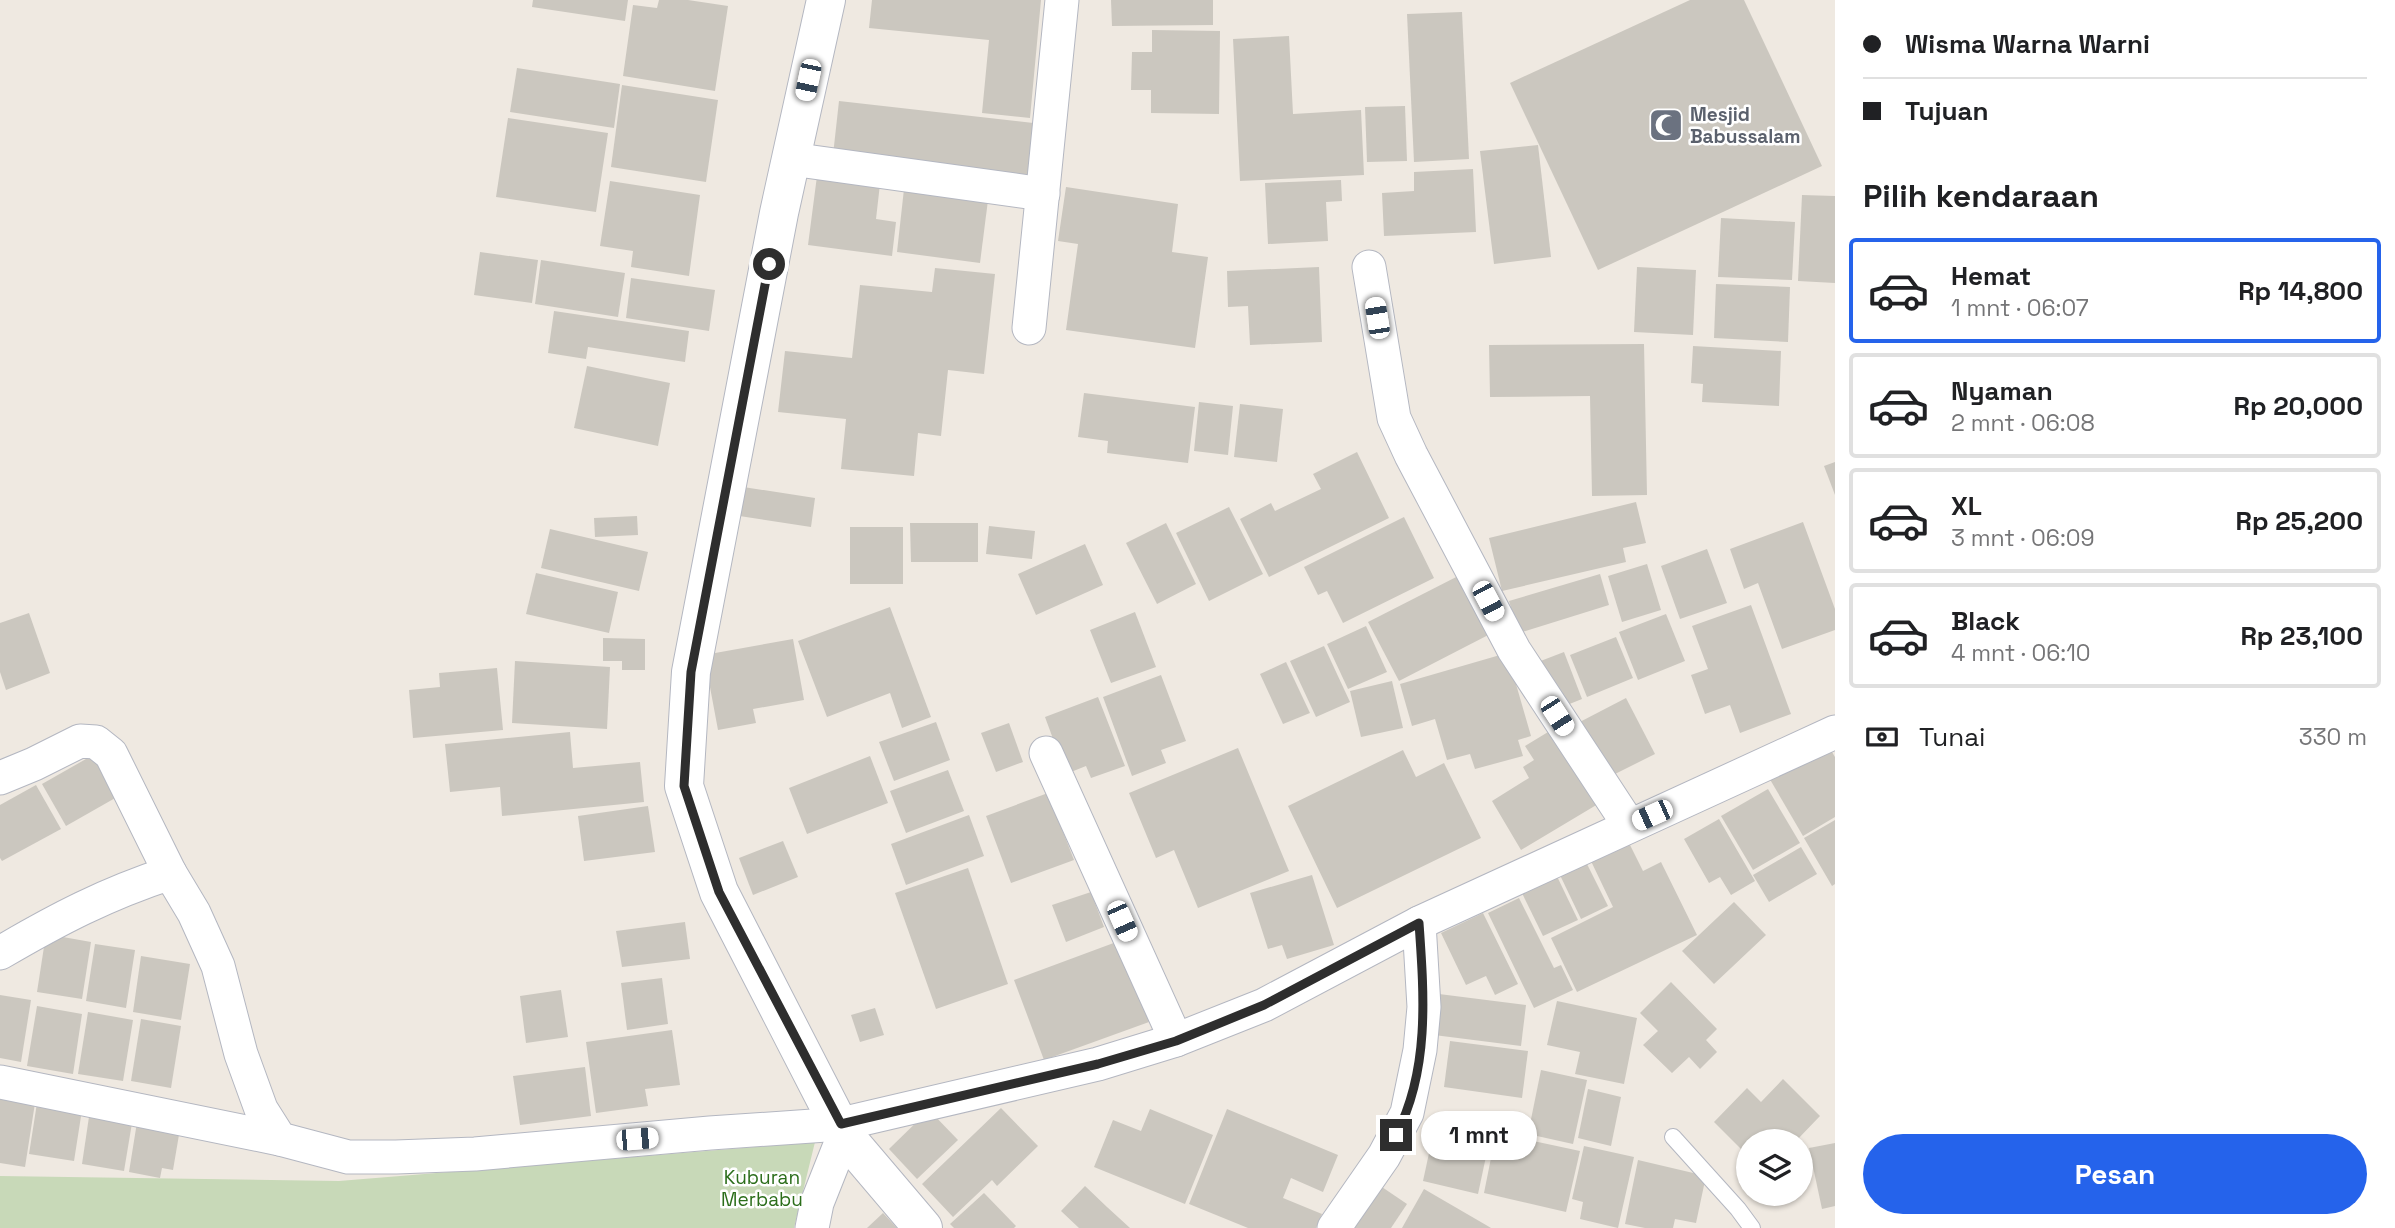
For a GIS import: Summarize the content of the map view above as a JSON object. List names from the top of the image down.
{
  "parks": ["Kuburan Merbabu"],
  "places": {
    "mosque": ["Mesjid Babussalam"]
  },
  "page": {
    "banner": ["Wisma Warna Warni", "Tujuan"],
    "heading": "Pilih kendaraan",
    "list": [
      {
        "name": "Hemat",
        "note": "1 mnt · 06:07",
        "value": "Rp 14,800"
      },
      {
        "name": "Nyaman",
        "note": "2 mnt · 06:08",
        "value": "Rp 20,000"
      },
      {
        "name": "XL",
        "note": "3 mnt · 06:09",
        "value": "Rp 25,200"
      },
      {
        "name": "Black",
        "note": "4 mnt · 06:10",
        "value": "Rp 23,100"
      }
    ],
    "pay": ["Tunai", "330 m"],
    "bubble": "1 mnt",
    "buttons": "Pesan"
  }
}
